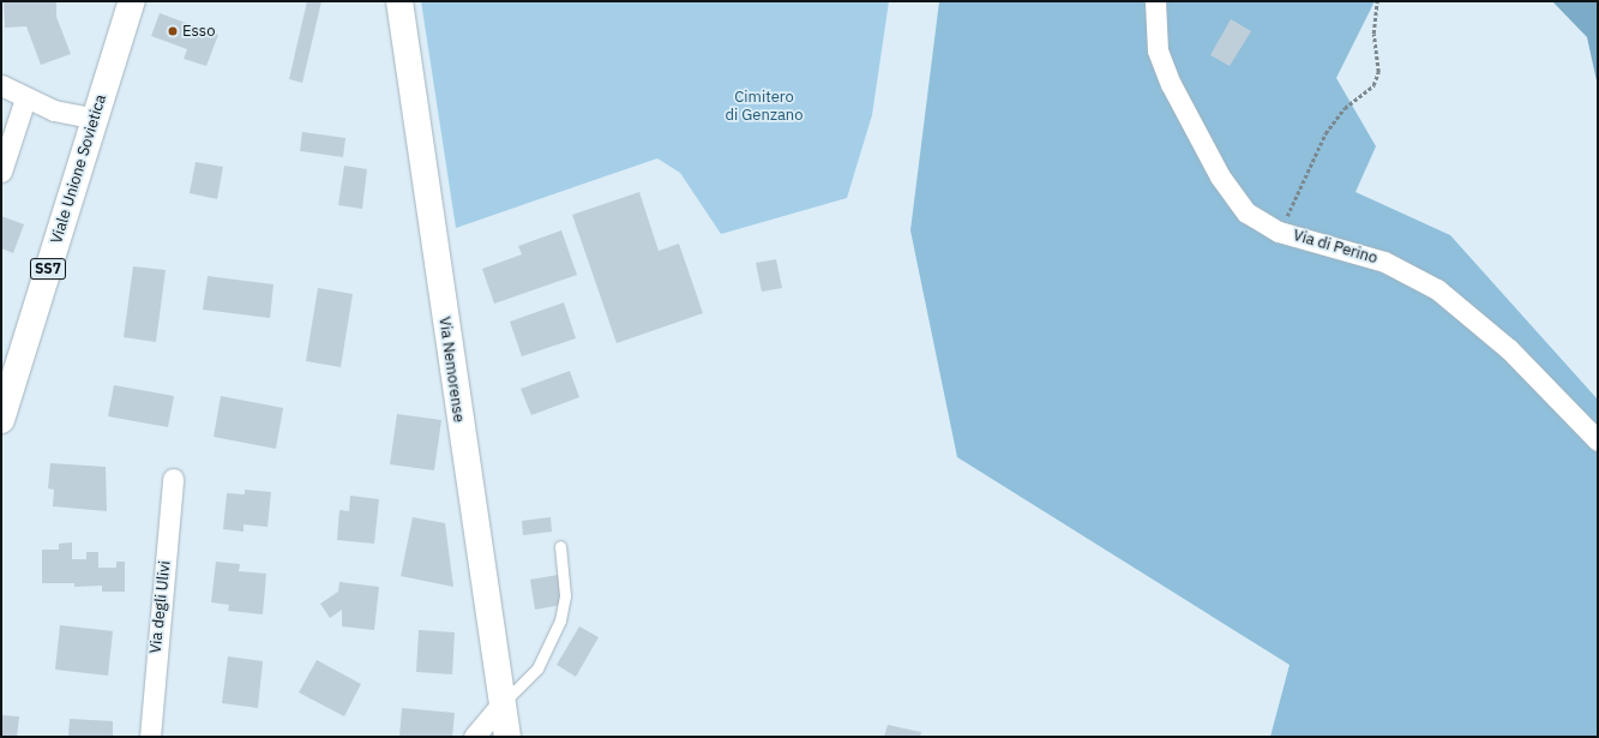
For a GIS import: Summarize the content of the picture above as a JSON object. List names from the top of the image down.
{
  "streets": {
    "main road": ["Viale Unione Sovietica", "SS7", "Via Nemorense"],
    "street": ["Via di Perino", "Via degli Ulivi"]
  },
  "parks": ["Cimitero di Genzano"],
  "places": ["Esso"]
}
